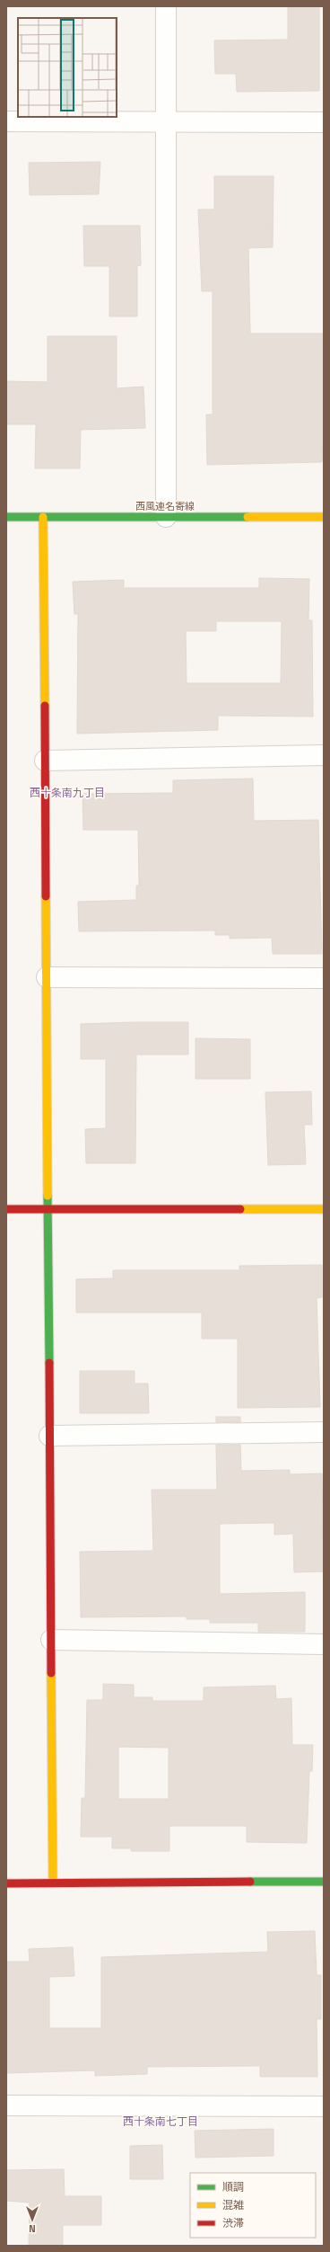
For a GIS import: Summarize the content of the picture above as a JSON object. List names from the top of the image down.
{
  "streets": {
    "street": ["西風連名寄線"]
  },
  "districts": ["西十条南九丁目", "西十条南七丁目"],
  "legend": ["順調", "混雑", "渋滞"],
  "north": "bottom"
}
